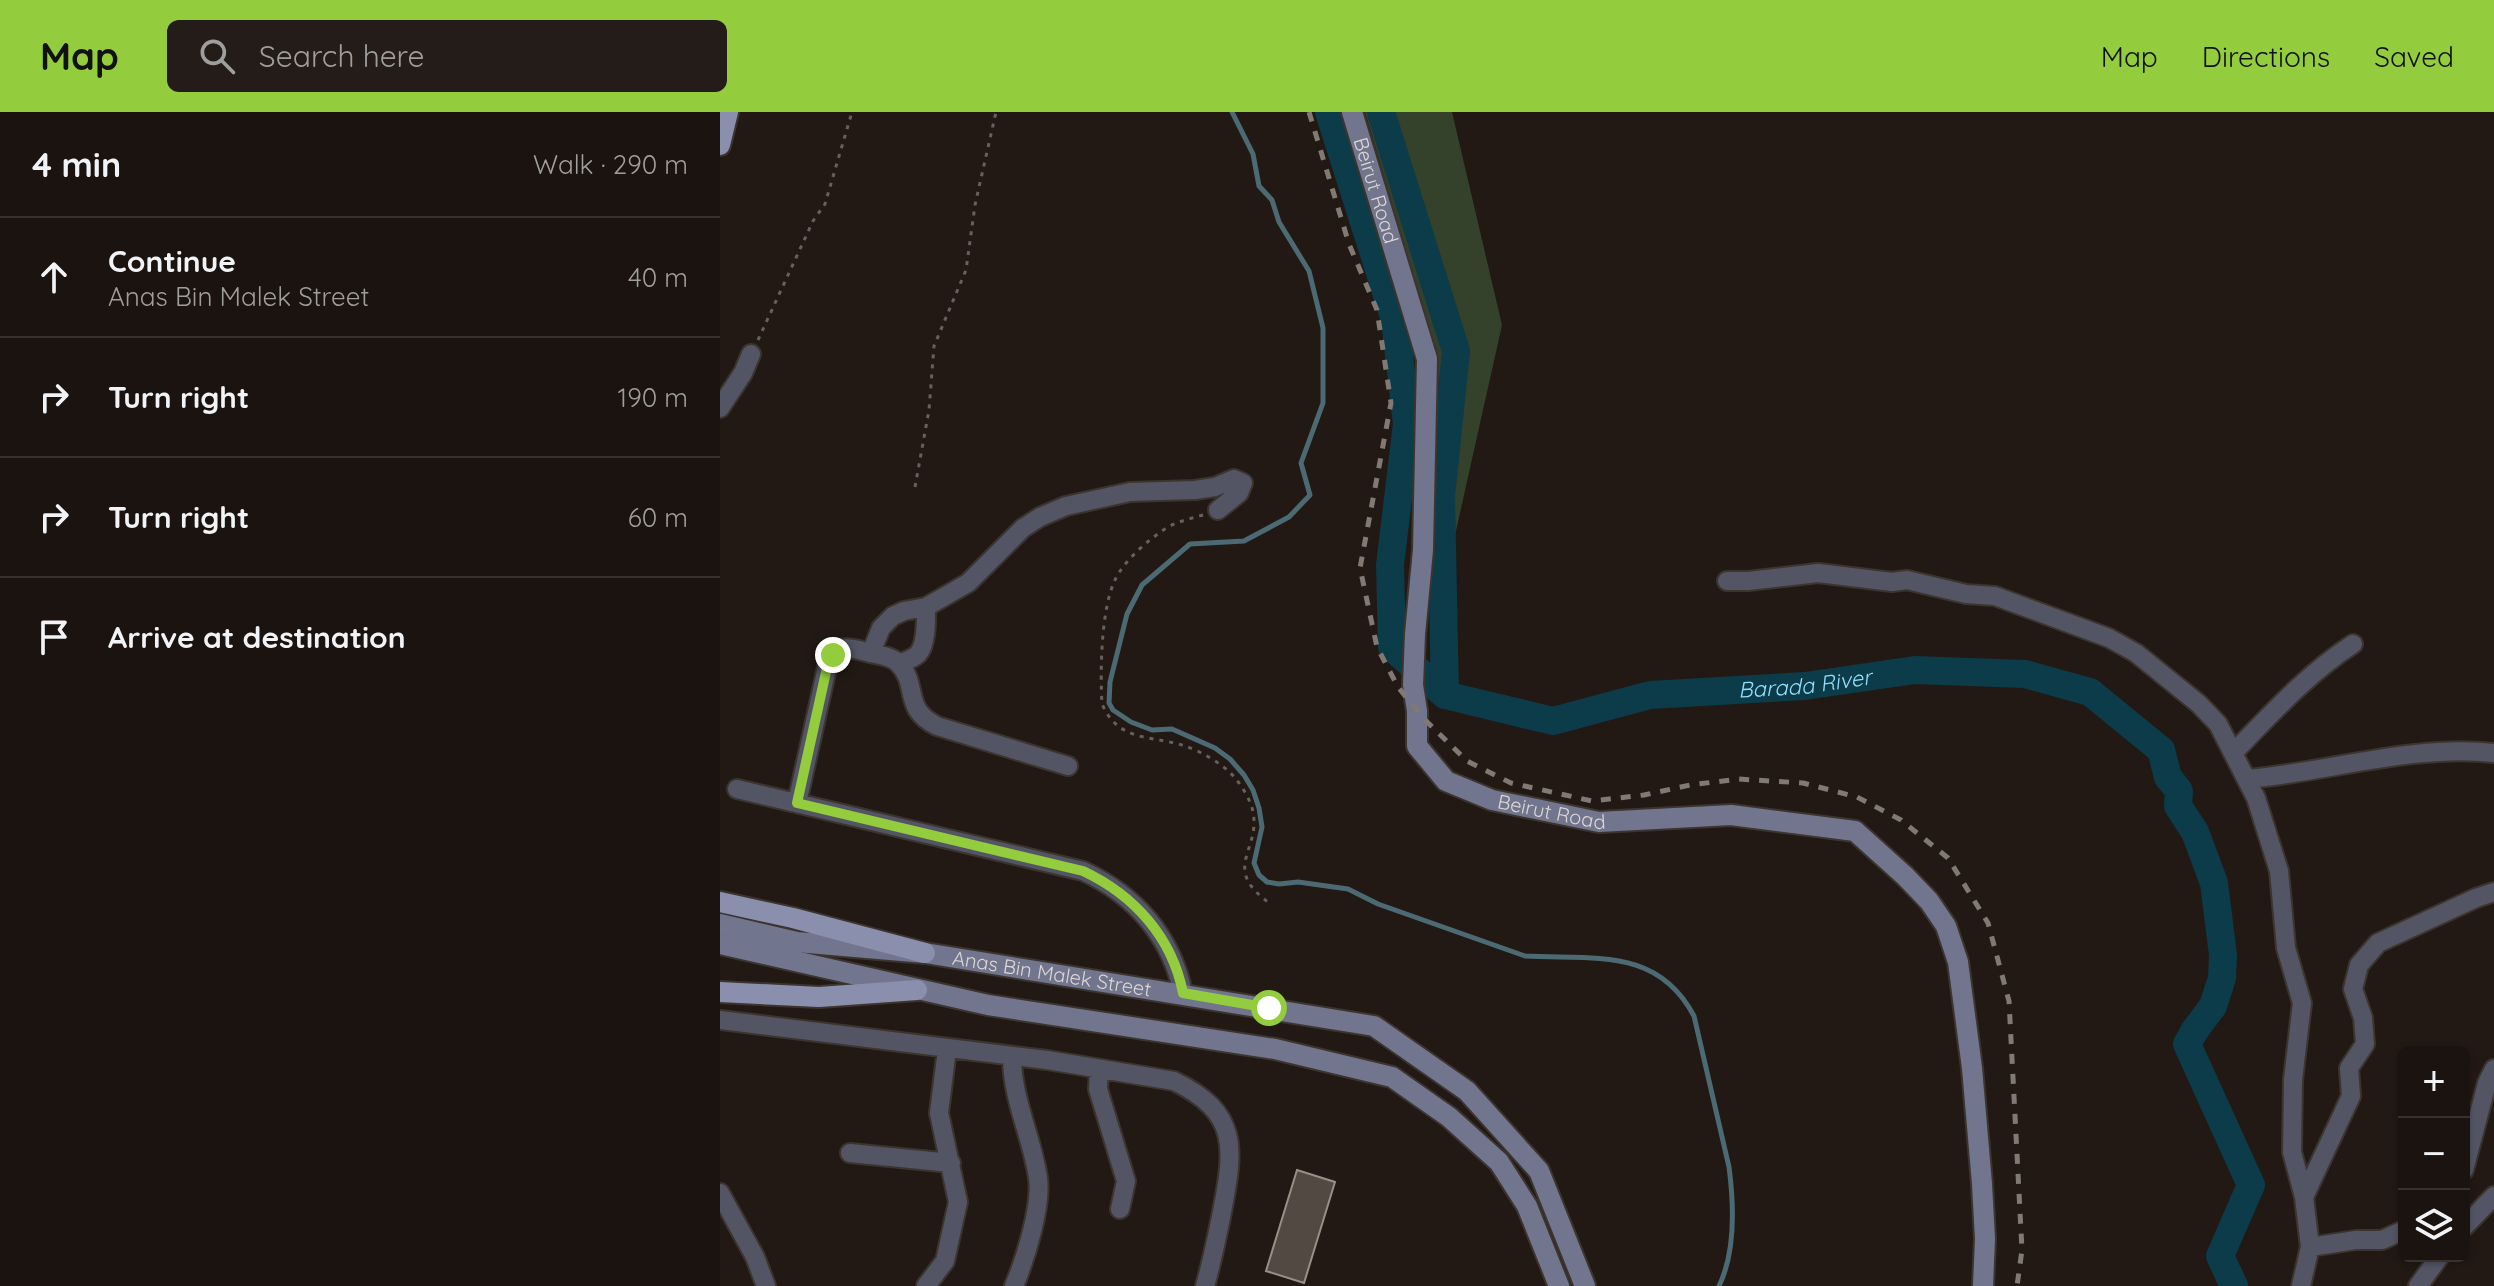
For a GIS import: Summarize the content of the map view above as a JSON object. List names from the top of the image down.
{
  "streets": {
    "main road": ["Beirut Road", "Anas Bin Malek Street"]
  },
  "water": ["Barada River"],
  "page": {
    "header": "Map",
    "search": "Search here",
    "nav": ["Map", "Directions", "Saved"],
    "heading": ["4 min", "Walk · 290 m"],
    "list": [
      ["Continue", "Anas Bin Malek Street", "40 m"],
      ["Turn right", "190 m"],
      ["Turn right", "60 m"],
      "Arrive at destination"
    ],
    "map_buttons": ["+", "−"]
  }
}
